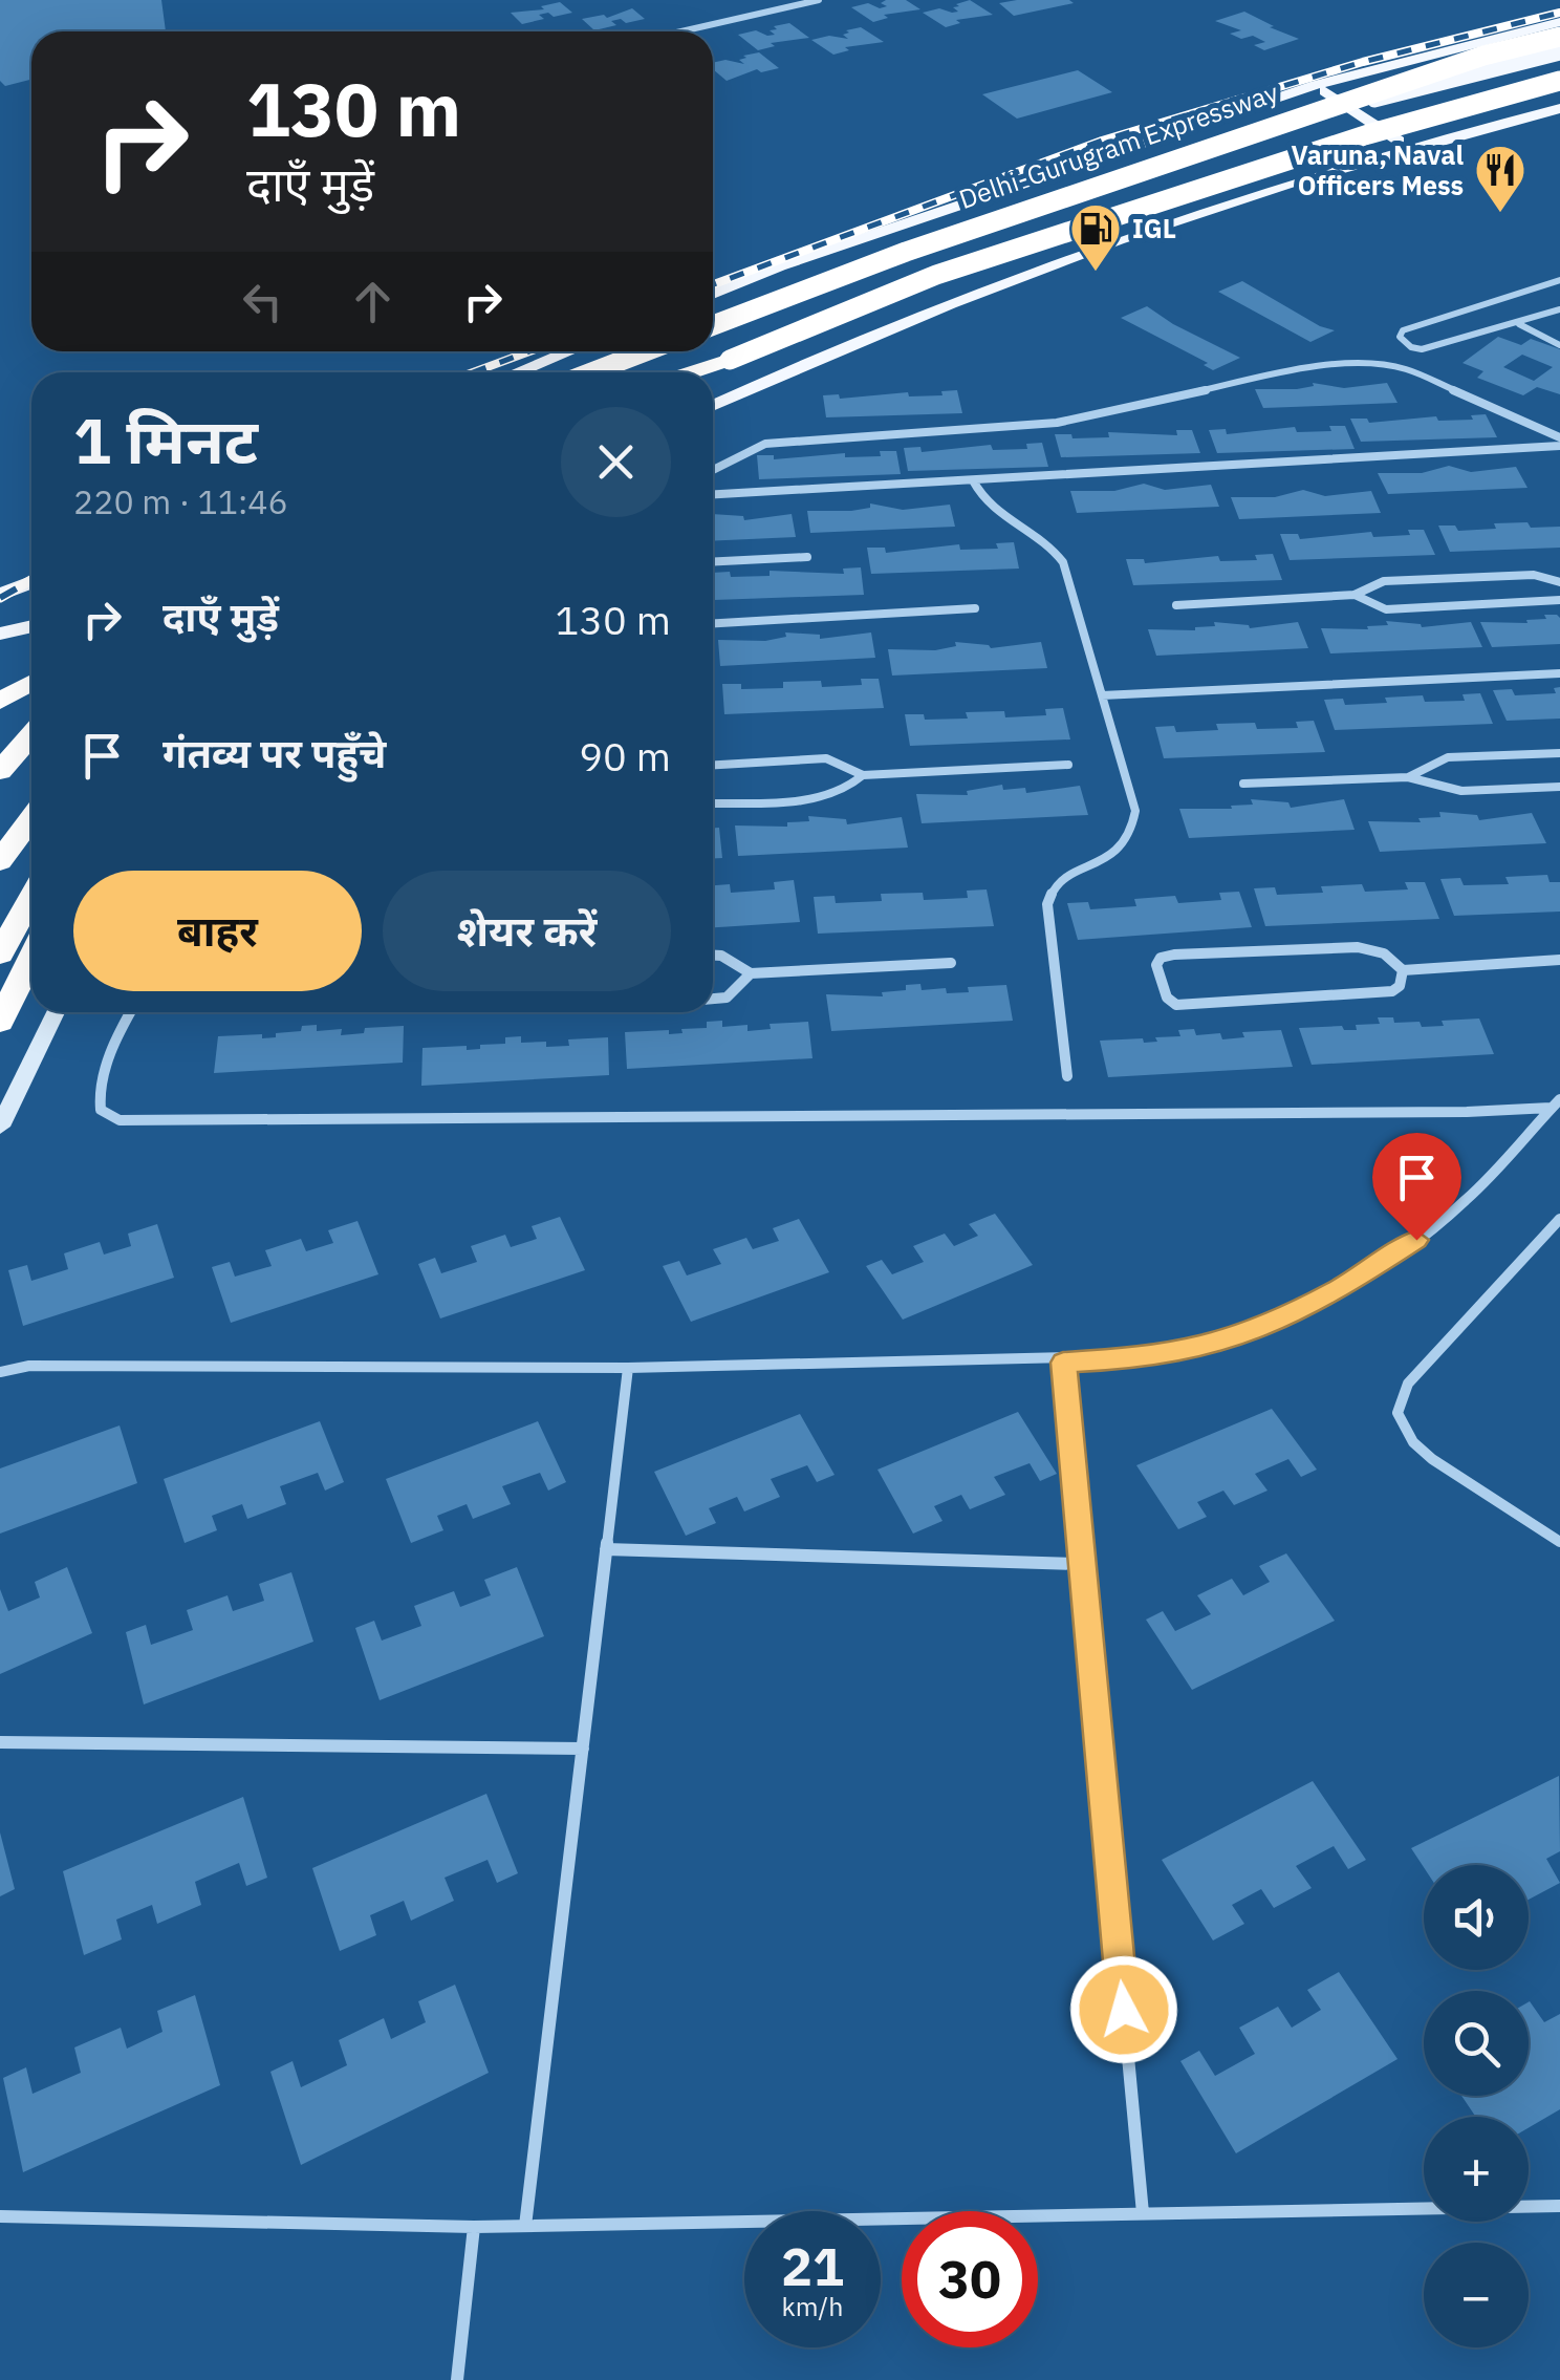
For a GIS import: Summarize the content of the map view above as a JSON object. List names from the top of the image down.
{
  "streets": {
    "highway": ["Delhi-Gurugram Expressway"]
  },
  "places": {
    "restaurant": ["Varuna, Naval Officers Mess"],
    "fuel station": ["IGL"]
  },
  "page": {
    "turn": ["130 m", "दाएँ मुड़ें"],
    "heading": ["1 मिनट", "220 m · 11:46"],
    "list": [
      {
        "name": "दाएँ मुड़ें",
        "value": "130 m"
      },
      {
        "name": "गंतव्य पर पहुँचे",
        "value": "90 m"
      }
    ],
    "buttons": ["बाहर", "शेयर करें"],
    "map_buttons": ["+", "−"],
    "speed": "21 km/h",
    "limit": "30"
  }
}
